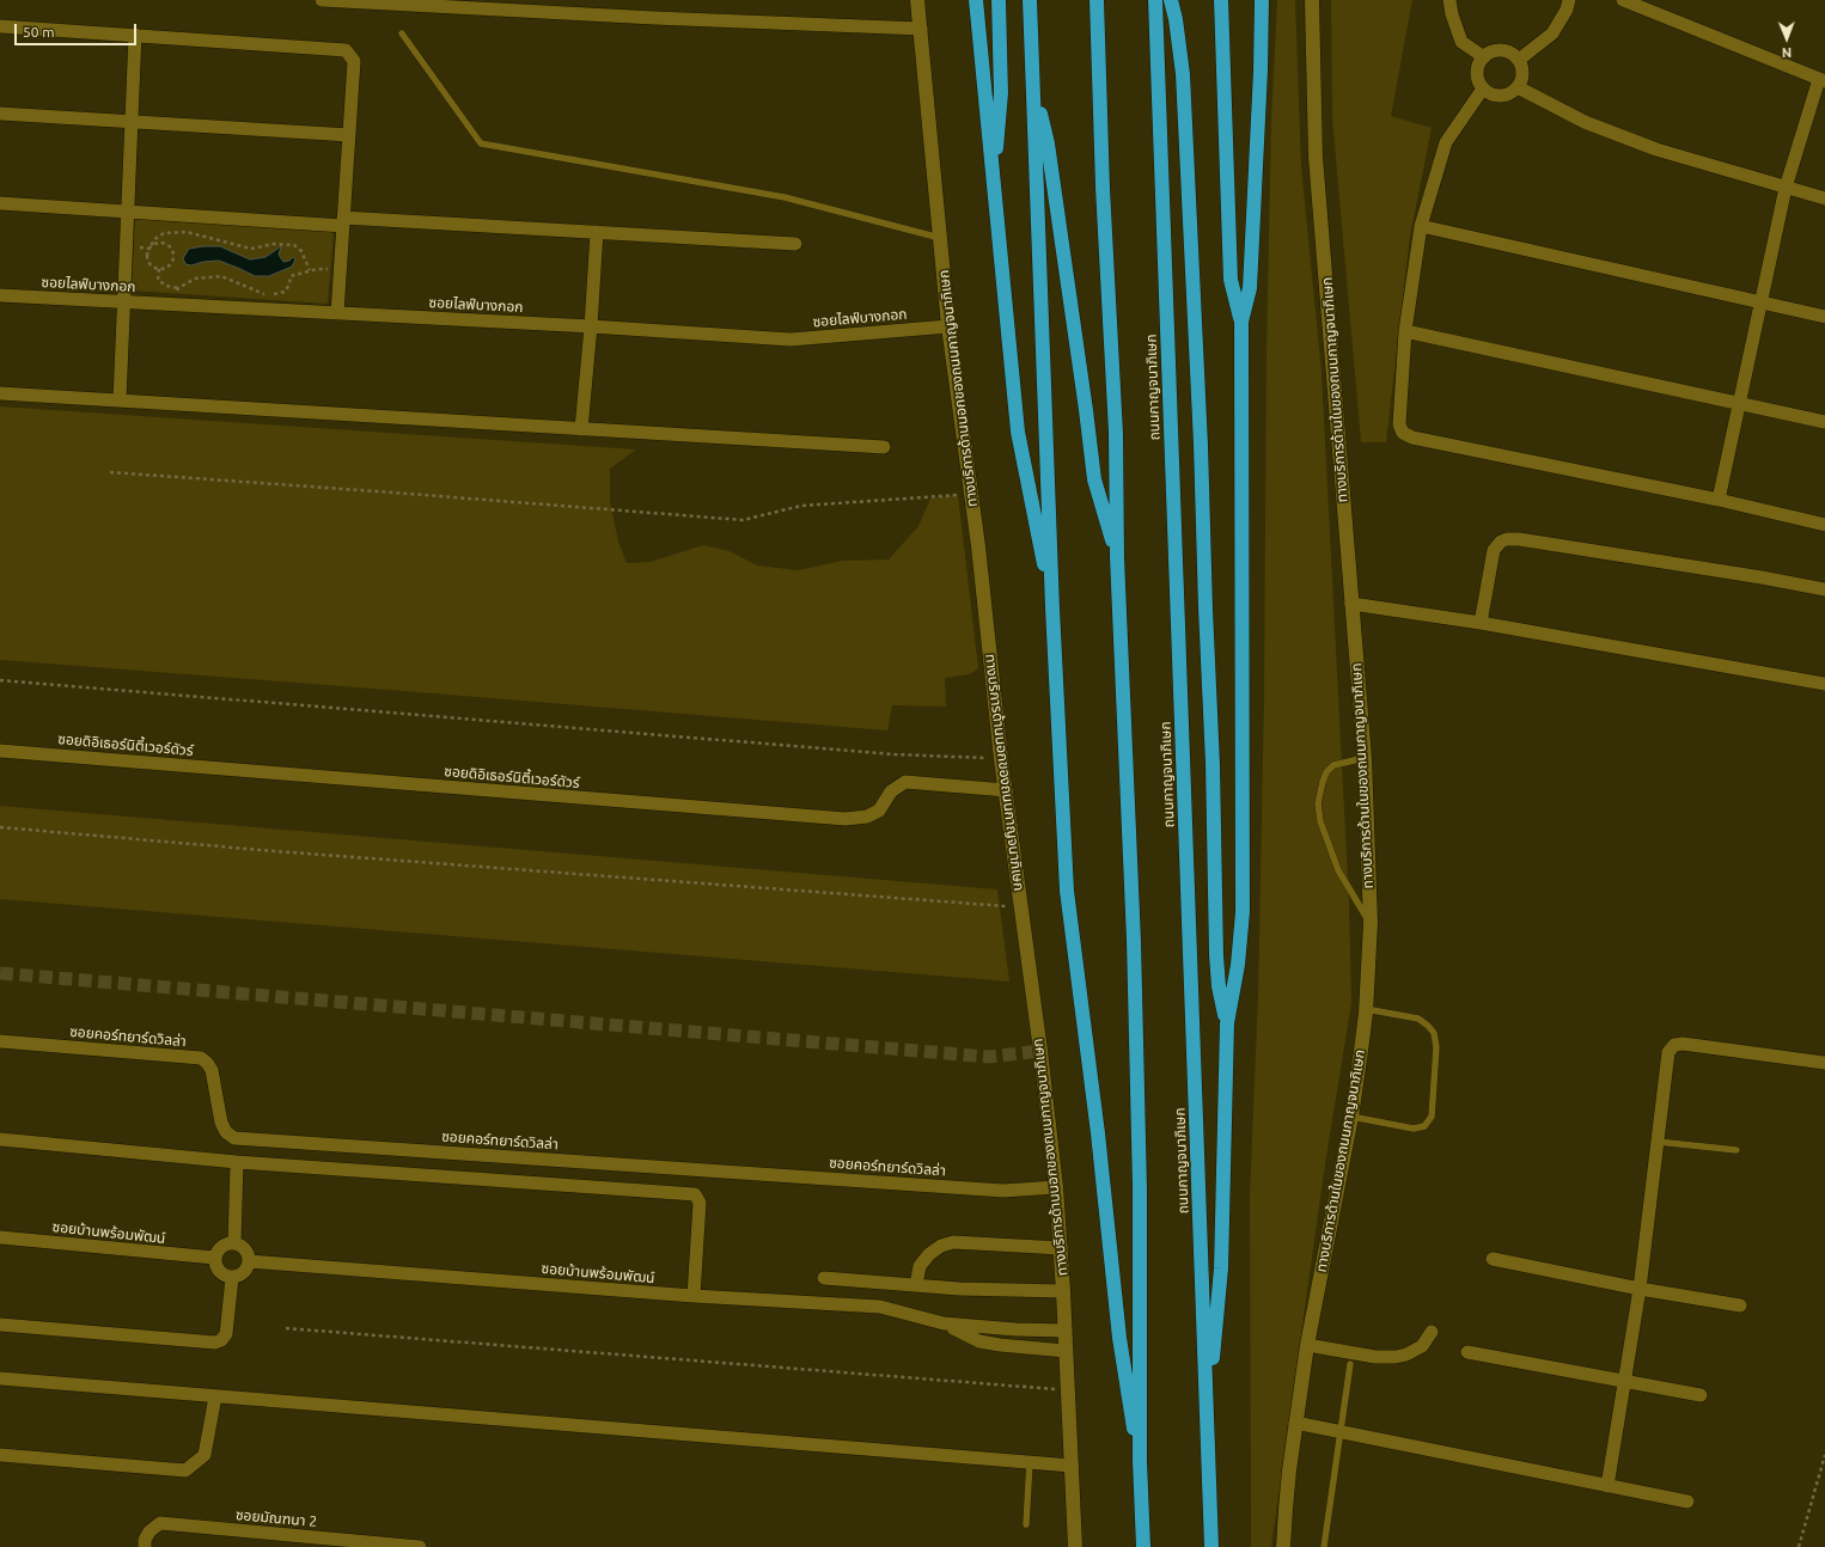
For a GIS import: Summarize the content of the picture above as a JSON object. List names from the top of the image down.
{
  "streets": {
    "highway": ["ถนนกาญจนาภิเษก"],
    "main road": ["ทางบริการด้านนอกของถนนกาญจนาภิเษก", "ทางบริการด้านในของถนนกาญจนาภิเษก"],
    "street": [
      "ซอยไลฟ์บางกอก",
      "ซอยดิอิเธอร์นิตี้เวอร์ดัวร์",
      "ซอยคอร์ทยาร์ดวิลล่า",
      "ซอยบ้านพร้อมพัฒน์",
      "ซอยมัณฑนา 2"
    ]
  },
  "crossings": [
    ["ซอยไลฟ์บางกอก", "ทางบริการด้านนอกของถนนกาญจนาภิเษก"],
    ["ทางบริการด้านนอกของถนนกาญจนาภิเษก", "ซอยดิอิเธอร์นิตี้เวอร์ดัวร์"],
    ["ทางบริการด้านนอกของถนนกาญจนาภิเษก", "ซอยคอร์ทยาร์ดวิลล่า"],
    ["ทางบริการด้านนอกของถนนกาญจนาภิเษก", "ซอยบ้านพร้อมพัฒน์"]
  ],
  "scale_bar": "50 m",
  "north": "bottom"
}
